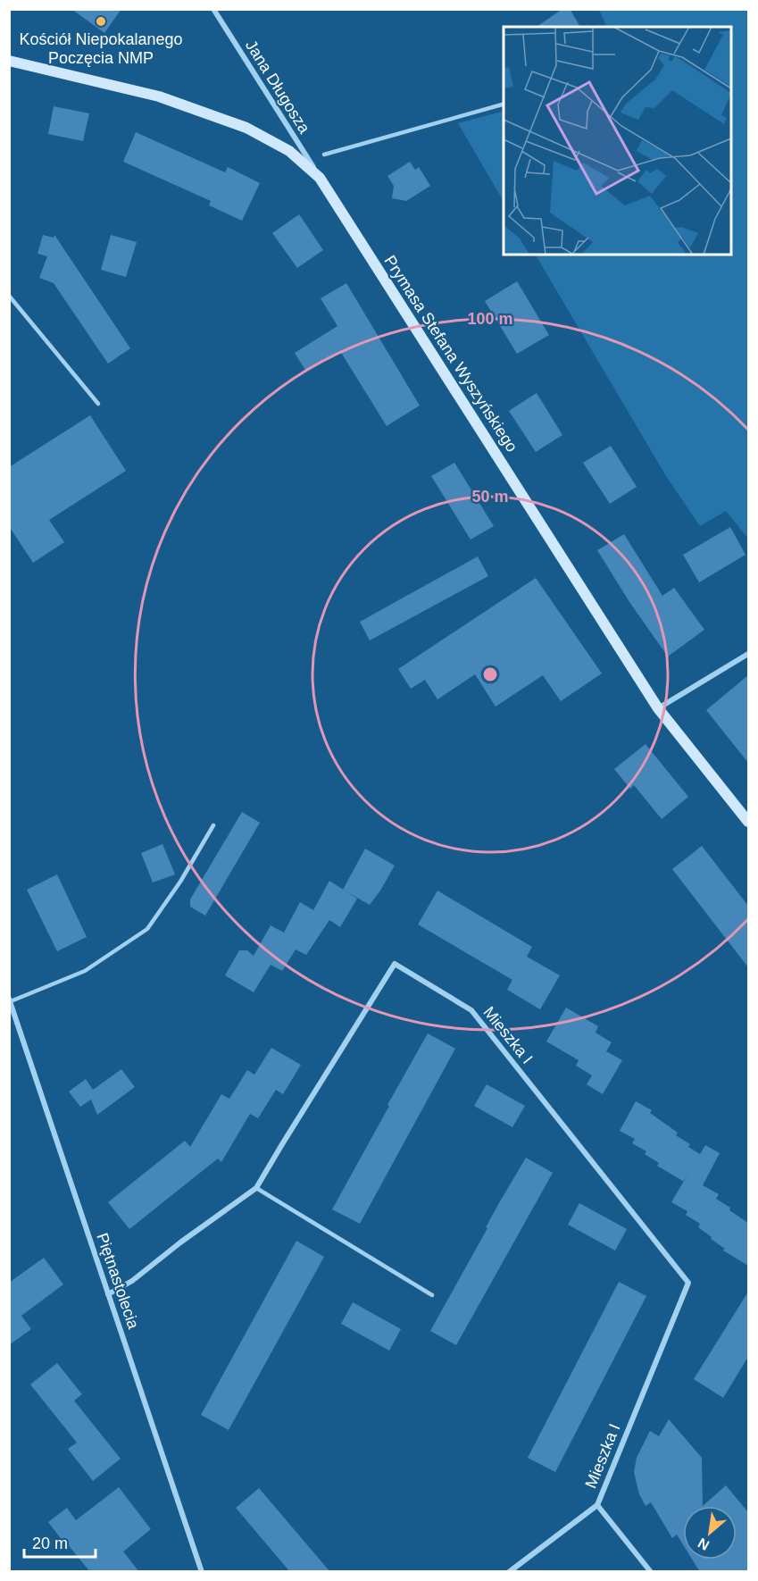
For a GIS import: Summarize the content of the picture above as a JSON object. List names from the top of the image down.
{
  "streets": {
    "street": [
      "Jana Długosza",
      "Prymasa Stefana Wyszyńskiego",
      "Mieszka I",
      "Piętnastolecia"
    ]
  },
  "crossings": [
    ["Jana Długosza", "Prymasa Stefana Wyszyńskiego"],
    ["Mieszka I", "Piętnastolecia"]
  ],
  "places": ["Kościół Niepokalanego Poczęcia NMP"],
  "scale_bar": "20 m",
  "north": "bottom left",
  "rings": ["100 m", "50 m"]
}
